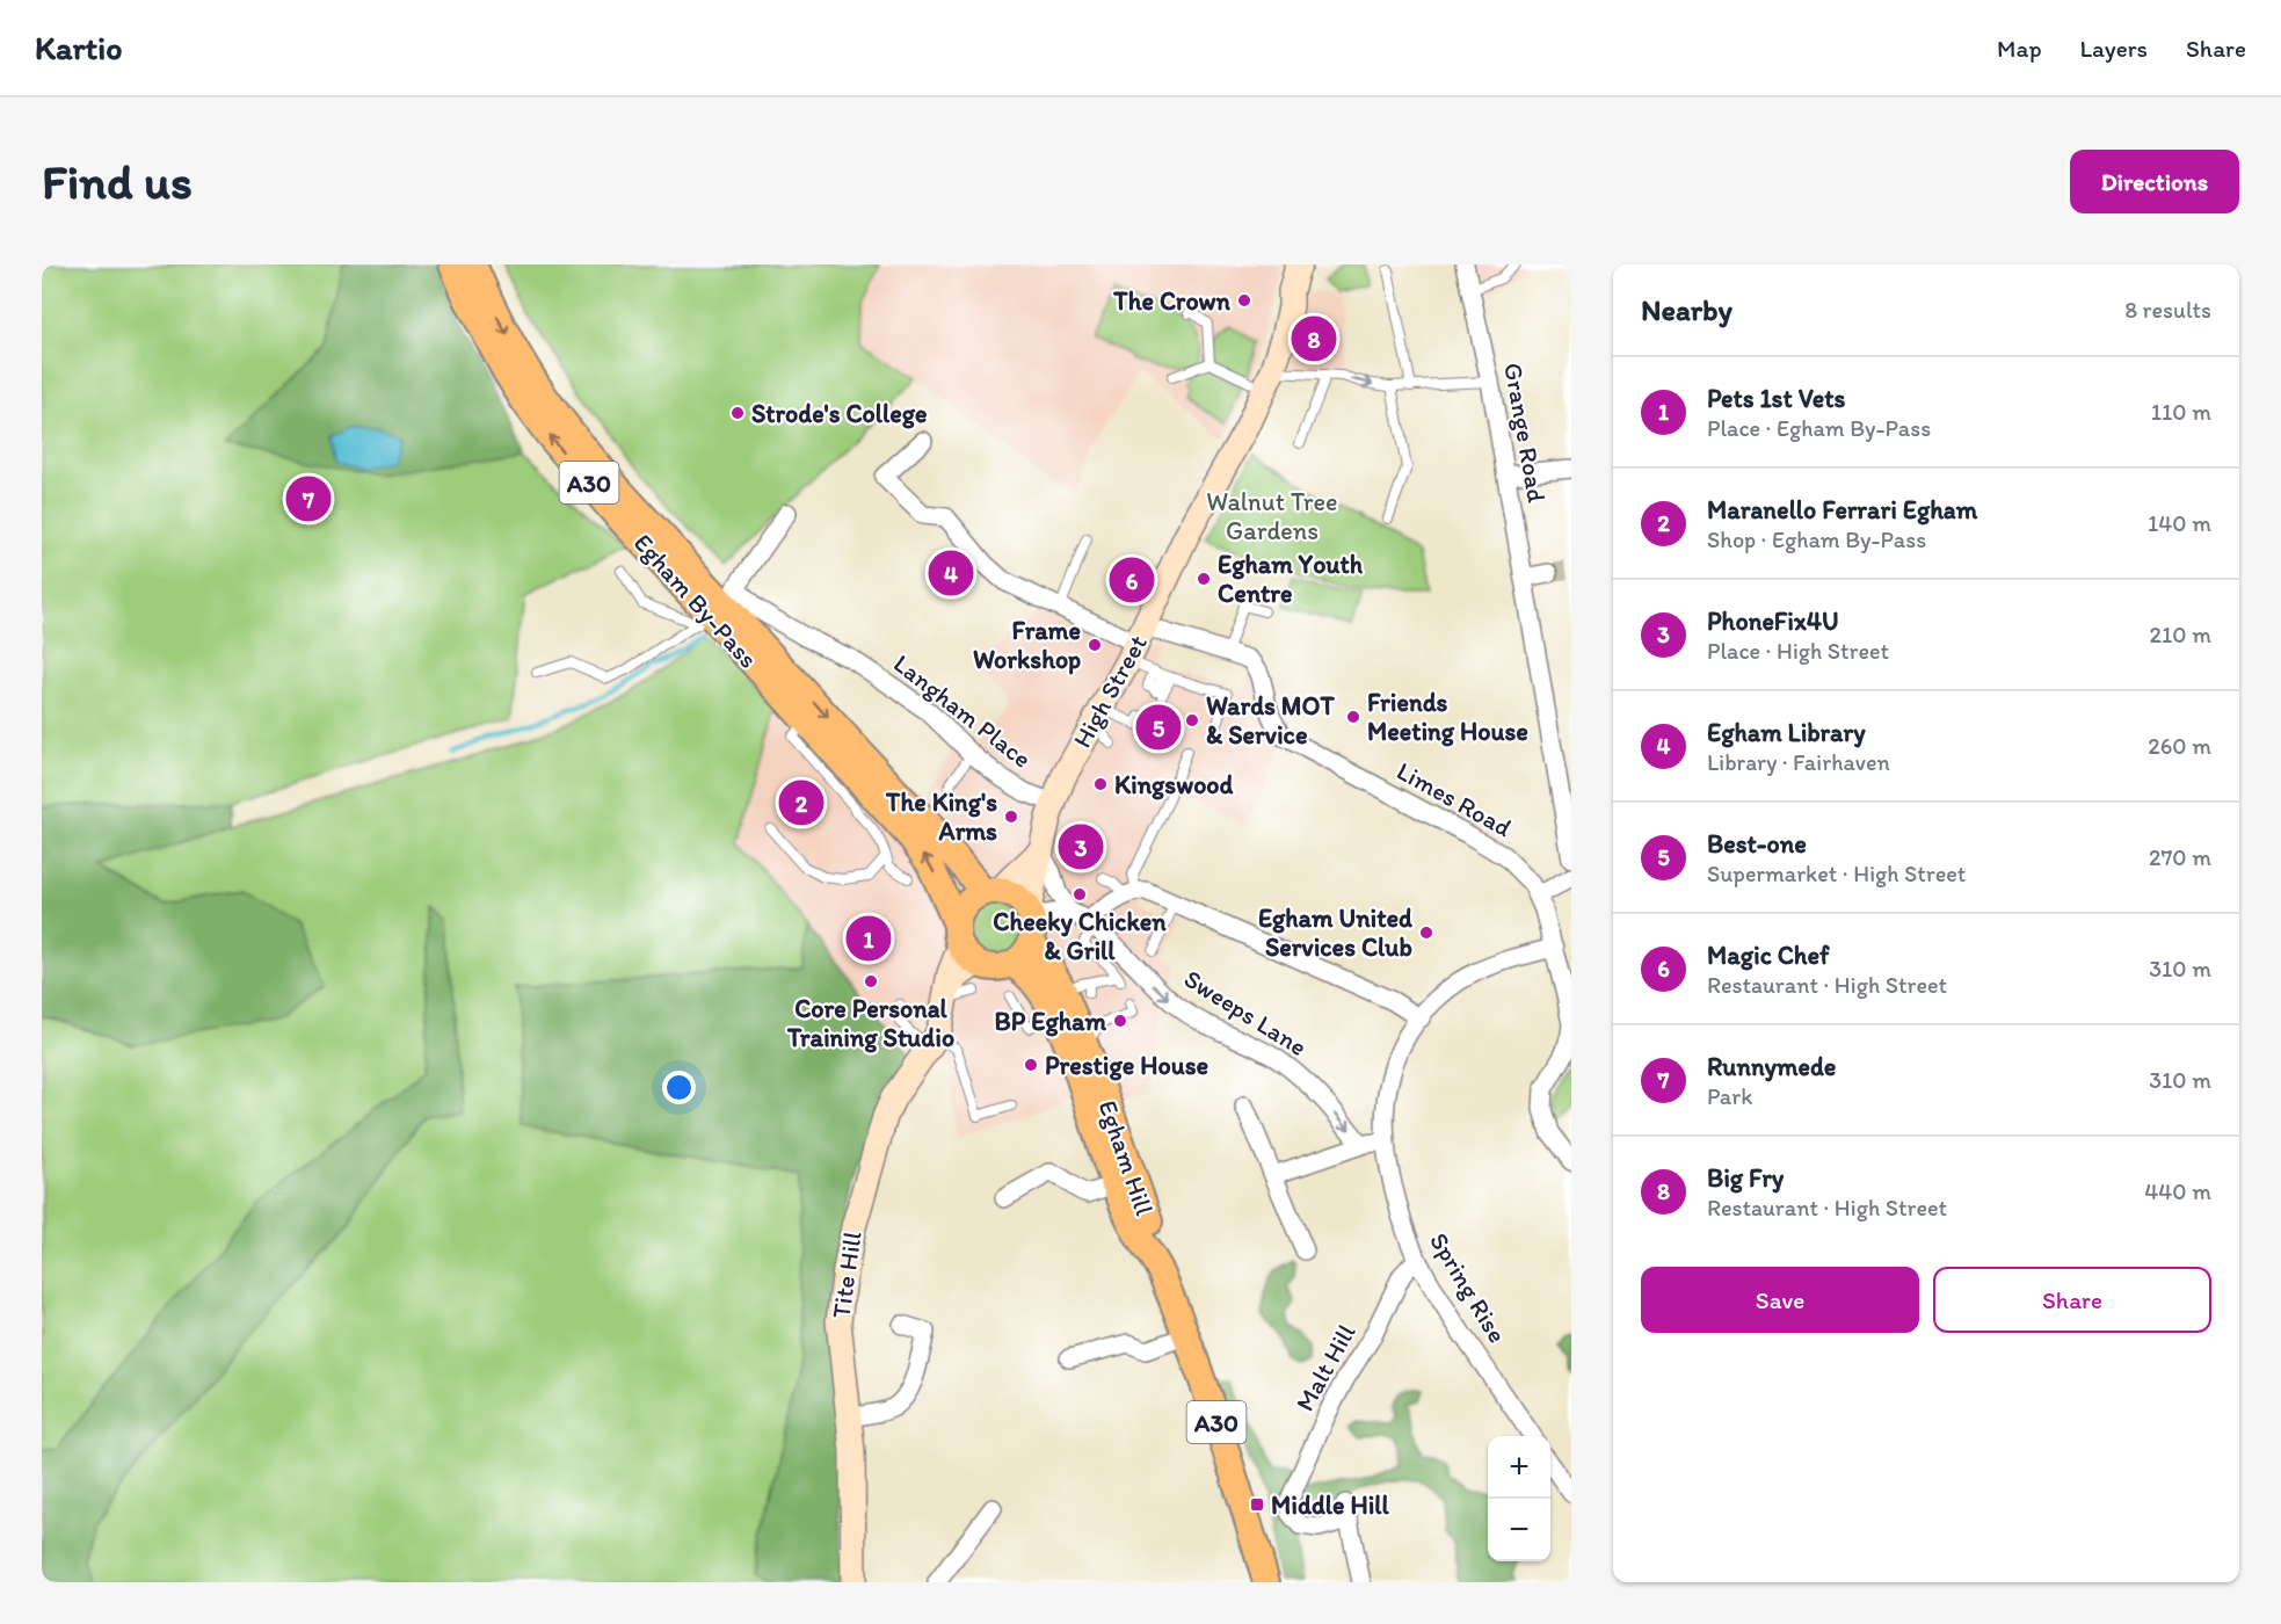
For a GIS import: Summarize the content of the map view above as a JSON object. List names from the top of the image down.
{
  "streets": {
    "main road": [
      "A30",
      "Egham By-Pass",
      "High Street",
      "Egham Hill",
      "Tite Hill"
    ],
    "street": [
      "Grange Road",
      "Langham Place",
      "Limes Road",
      "Sweeps Lane",
      "Spring Rise",
      "Malt Hill"
    ]
  },
  "crossings": [
    ["Egham By-Pass", "High Street"],
    ["Egham By-Pass", "Egham Hill"],
    ["High Street", "Langham Place"],
    ["High Street", "Limes Road"],
    ["High Street", "Egham Hill"],
    ["Spring Rise", "Malt Hill"]
  ],
  "parks": ["Walnut Tree Gardens"],
  "places": {
    "other": [
      "The Crown",
      "Strode's College",
      "Egham Youth Centre",
      "Frame Workshop",
      "Friends Meeting House",
      "Wards MOT & Service",
      "Kingswood",
      "The King's Arms",
      "Cheeky Chicken & Grill",
      "Egham United Services Club",
      "Core Personal Training Studio",
      "BP Egham",
      "Prestige House"
    ],
    "transit": ["Middle Hill"]
  },
  "page": {
    "header": "Kartio",
    "nav": ["Map", "Layers", "Share"],
    "buttons": [
      "Directions",
      ["Save", "Share"]
    ],
    "title": "Find us",
    "heading": ["Nearby", "8 results"],
    "pins": [
      "8",
      "7",
      "4",
      "6",
      "5",
      "2",
      "3",
      "1"
    ],
    "list": [
      {
        "mark": "1",
        "name": "Pets 1st Vets",
        "note": "Place · Egham By-Pass",
        "value": "110 m"
      },
      {
        "mark": "2",
        "name": "Maranello Ferrari Egham",
        "note": "Shop · Egham By-Pass",
        "value": "140 m"
      },
      {
        "mark": "3",
        "name": "PhoneFix4U",
        "note": "Place · High Street",
        "value": "210 m"
      },
      {
        "mark": "4",
        "name": "Egham Library",
        "note": "Library · Fairhaven",
        "value": "260 m"
      },
      {
        "mark": "5",
        "name": "Best-one",
        "note": "Supermarket · High Street",
        "value": "270 m"
      },
      {
        "mark": "6",
        "name": "Magic Chef",
        "note": "Restaurant · High Street",
        "value": "310 m"
      },
      {
        "mark": "7",
        "name": "Runnymede",
        "note": "Park",
        "value": "310 m"
      },
      {
        "mark": "8",
        "name": "Big Fry",
        "note": "Restaurant · High Street",
        "value": "440 m"
      }
    ],
    "map_buttons": ["+", "−"]
  }
}
